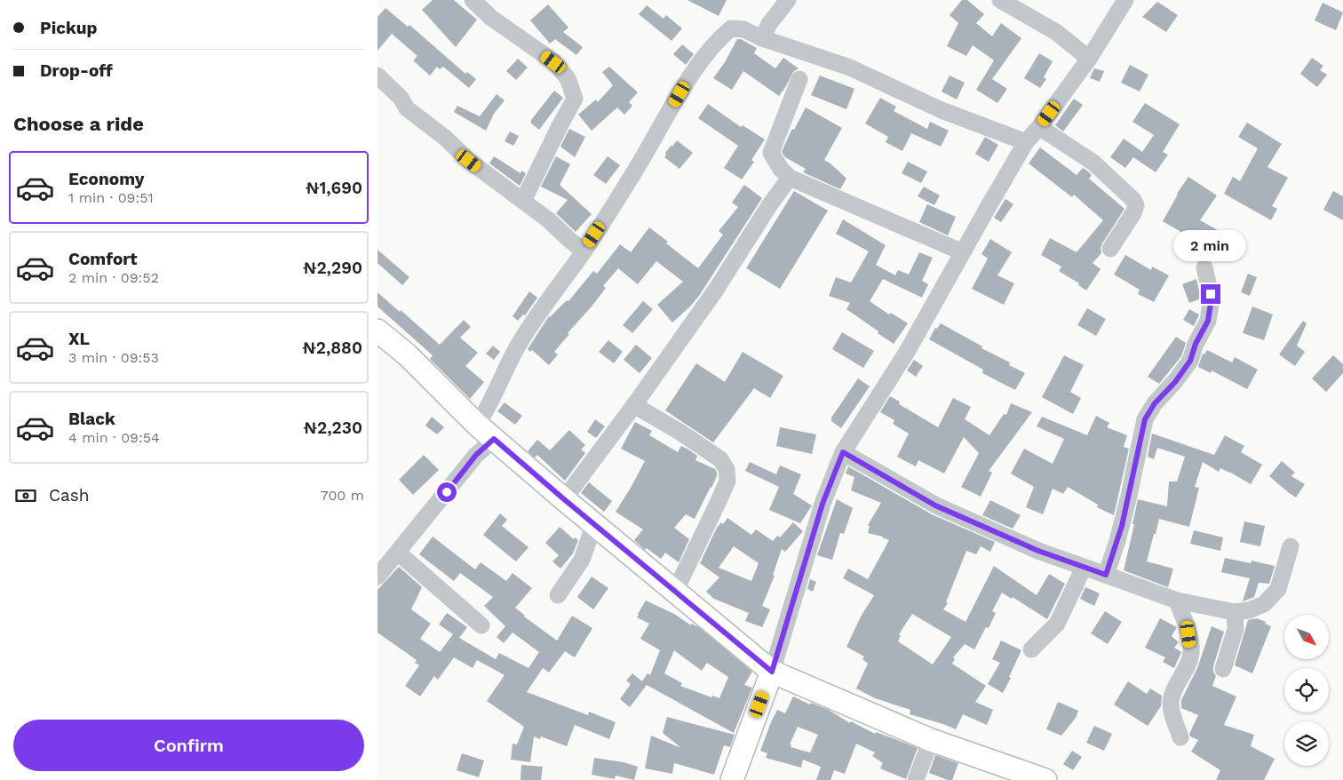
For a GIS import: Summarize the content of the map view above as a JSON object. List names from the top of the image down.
{
  "north": "bottom right",
  "page": {
    "banner": ["Pickup", "Drop-off"],
    "heading": "Choose a ride",
    "list": [
      {
        "name": "Economy",
        "note": "1 min · 09:51",
        "value": "₦1,690"
      },
      {
        "name": "Comfort",
        "note": "2 min · 09:52",
        "value": "₦2,290"
      },
      {
        "name": "XL",
        "note": "3 min · 09:53",
        "value": "₦2,880"
      },
      {
        "name": "Black",
        "note": "4 min · 09:54",
        "value": "₦2,230"
      }
    ],
    "bubble": "2 min",
    "pay": ["Cash", "700 m"],
    "buttons": "Confirm"
  }
}
